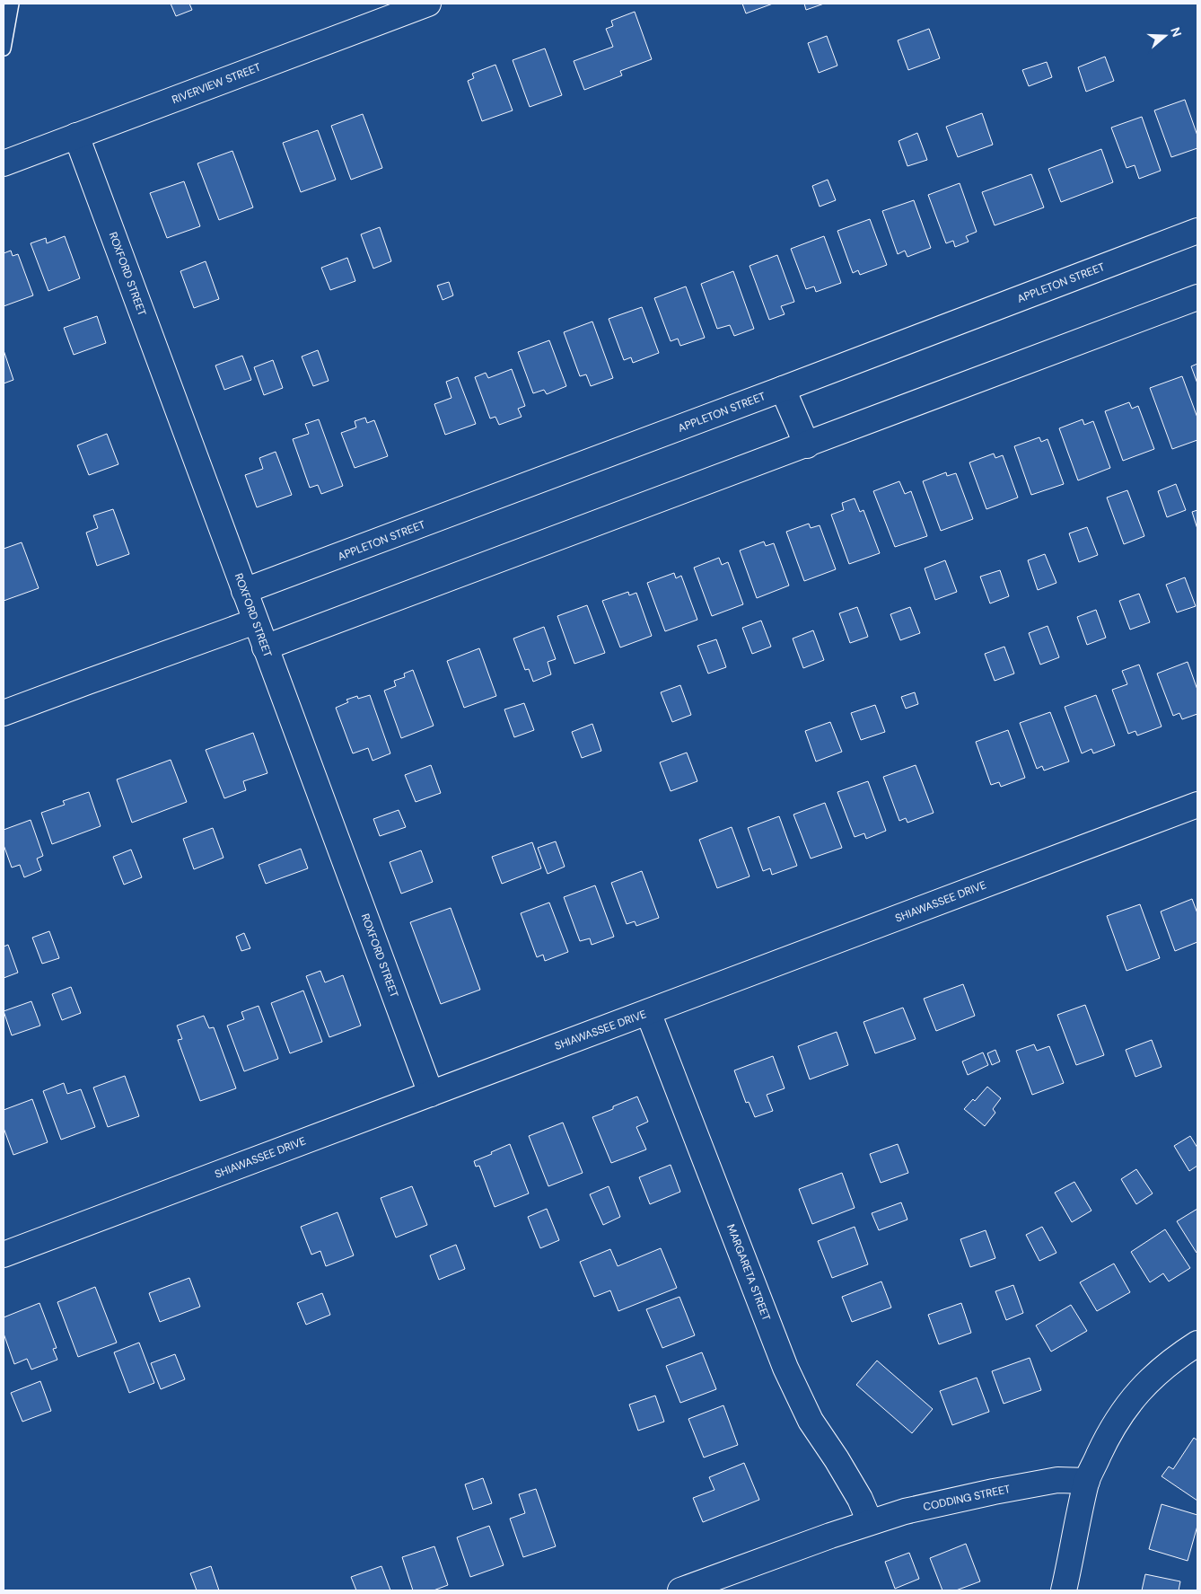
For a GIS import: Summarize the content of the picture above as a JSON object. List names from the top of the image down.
{
  "streets": {
    "street": [
      "RIVERVIEW STREET",
      "ROXFORD STREET",
      "APPLETON STREET",
      "SHIAWASSEE DRIVE",
      "MARGARETA STREET",
      "CODDING STREET"
    ]
  },
  "crossings": [
    ["RIVERVIEW STREET", "ROXFORD STREET"],
    ["ROXFORD STREET", "APPLETON STREET"],
    ["ROXFORD STREET", "SHIAWASSEE DRIVE"],
    ["SHIAWASSEE DRIVE", "MARGARETA STREET"],
    ["MARGARETA STREET", "CODDING STREET"]
  ],
  "north": "right"
}
